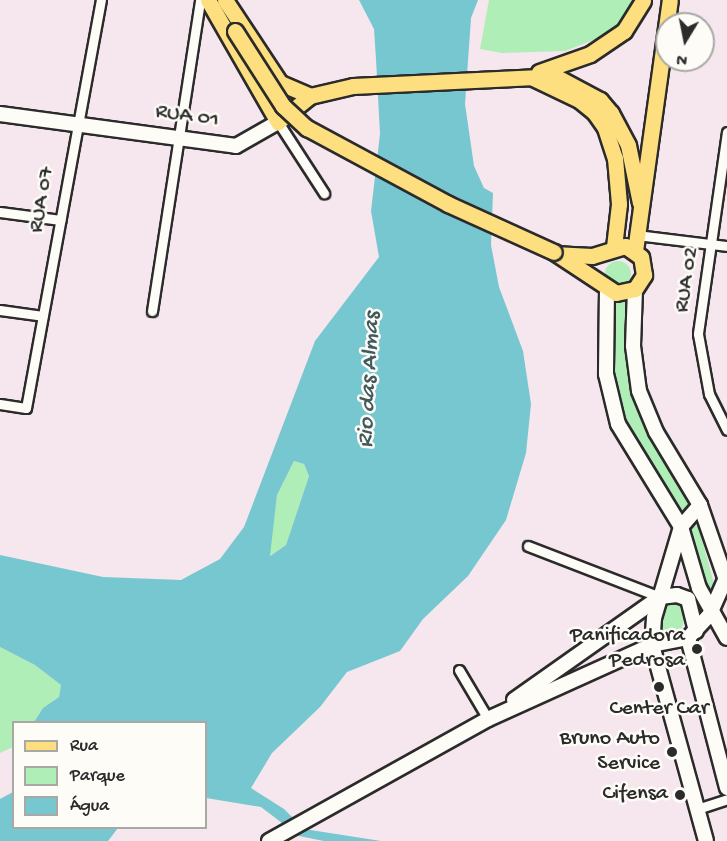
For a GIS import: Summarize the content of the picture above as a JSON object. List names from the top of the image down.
{
  "streets": {
    "main road": ["RUA 01"],
    "street": ["RUA 07", "RUA 02"]
  },
  "crossings": [
    ["RUA 01", "RUA 07"]
  ],
  "water": ["Rio das Almas"],
  "places": [
    "Panificadora Pedrosa",
    "Center Car",
    "Bruno Auto Service",
    "Cifensa"
  ],
  "legend": ["Rua", "Parque", "Água"],
  "north": "bottom"
}
